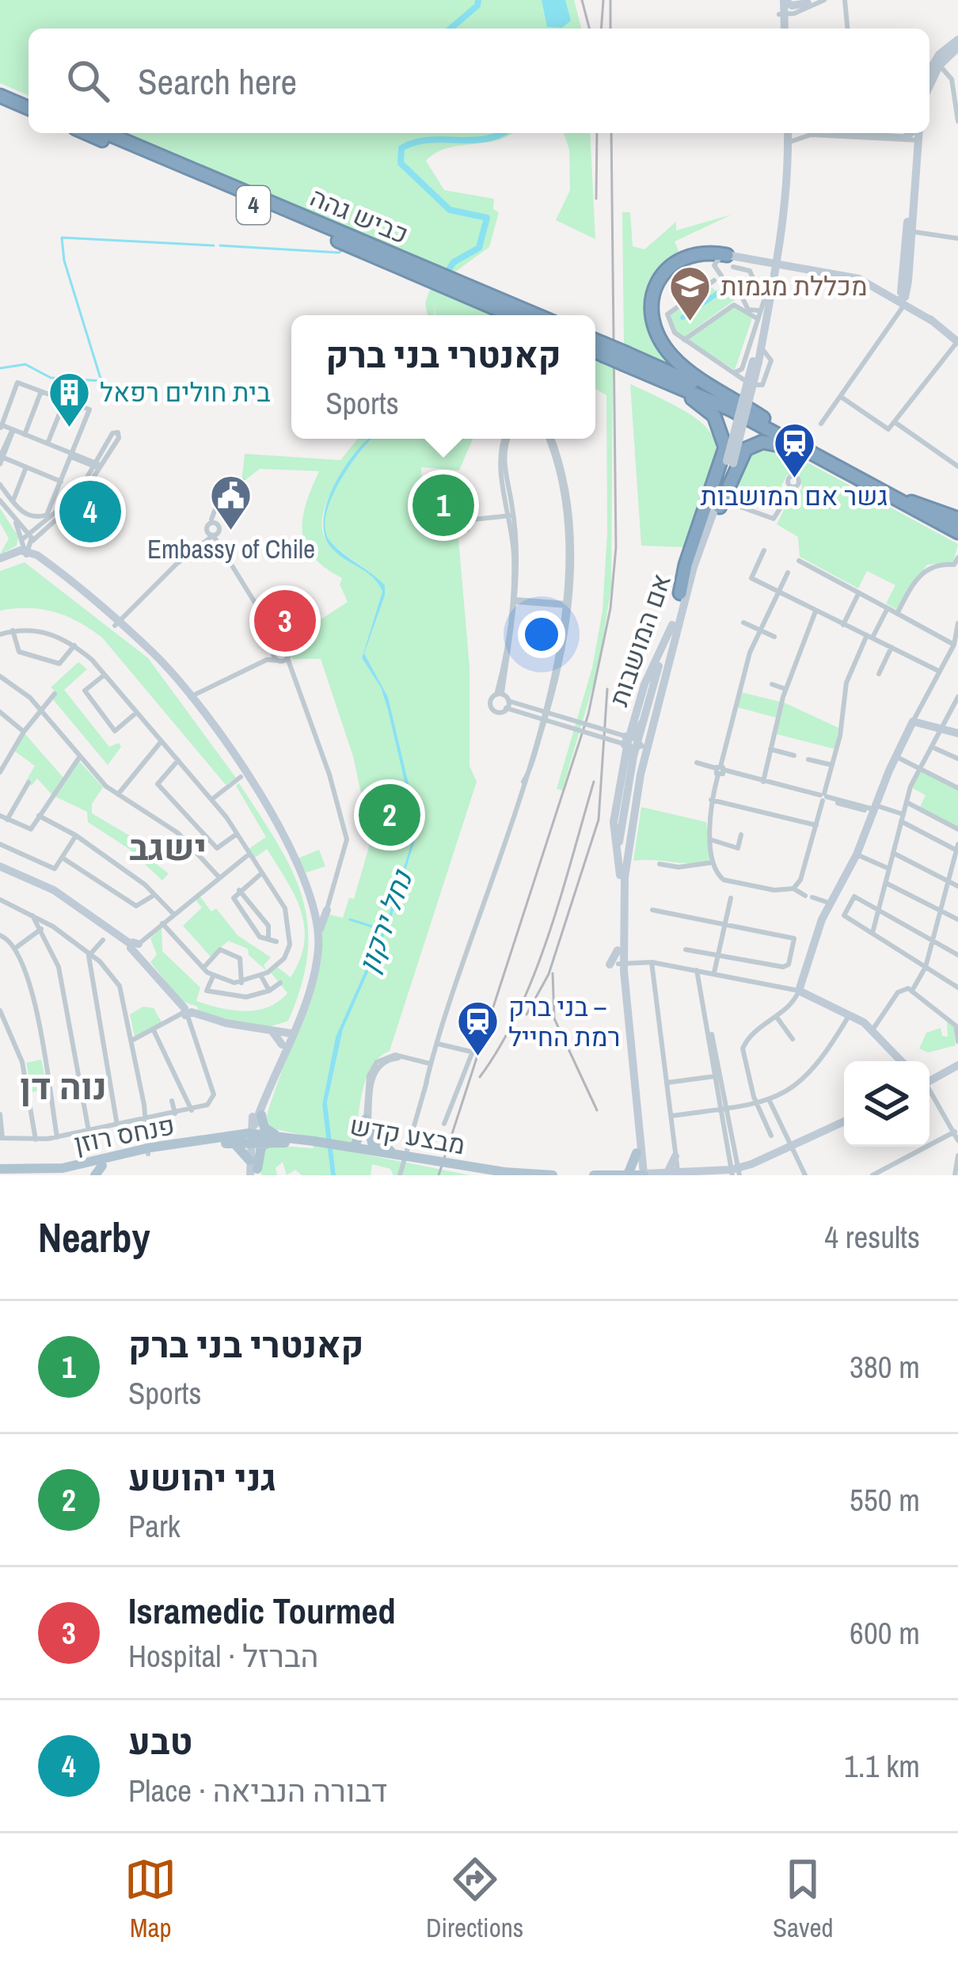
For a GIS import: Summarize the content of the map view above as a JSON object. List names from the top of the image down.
{
  "streets": {
    "highway": ["4", "כביש גהה"],
    "main road": ["פנחס רוזן", "מבצע קדש"],
    "street": ["אם המושבות"]
  },
  "crossings": [
    ["פנחס רוזן", "מבצע קדש"]
  ],
  "districts": ["ישגב", "נוה דן"],
  "water": ["נחל ירקון"],
  "places": {
    "school or university": ["מכללת מגמות"],
    "building": ["בית חולים רפאל"],
    "station": ["גשר אם המושבות", "בני ברק – רמת החייל"],
    "public building": ["Embassy of Chile"]
  },
  "page": {
    "search": "Search here",
    "popup": ["קאנטרי בני ברק", "Sports"],
    "pins": [
      "1",
      "4",
      "3",
      "2"
    ],
    "heading": ["Nearby", "4 results"],
    "list": [
      {
        "mark": "1",
        "name": "קאנטרי בני ברק",
        "note": "Sports",
        "value": "380 m"
      },
      {
        "mark": "2",
        "name": "גני יהושע",
        "note": "Park",
        "value": "550 m"
      },
      {
        "mark": "3",
        "name": "Isramedic Tourmed",
        "note": "Hospital · הברזל",
        "value": "600 m"
      },
      {
        "mark": "4",
        "name": "טבע",
        "note": "Place · דבורה הנביאה",
        "value": "1.1 km"
      }
    ],
    "nav": ["Map", "Directions", "Saved"]
  }
}
